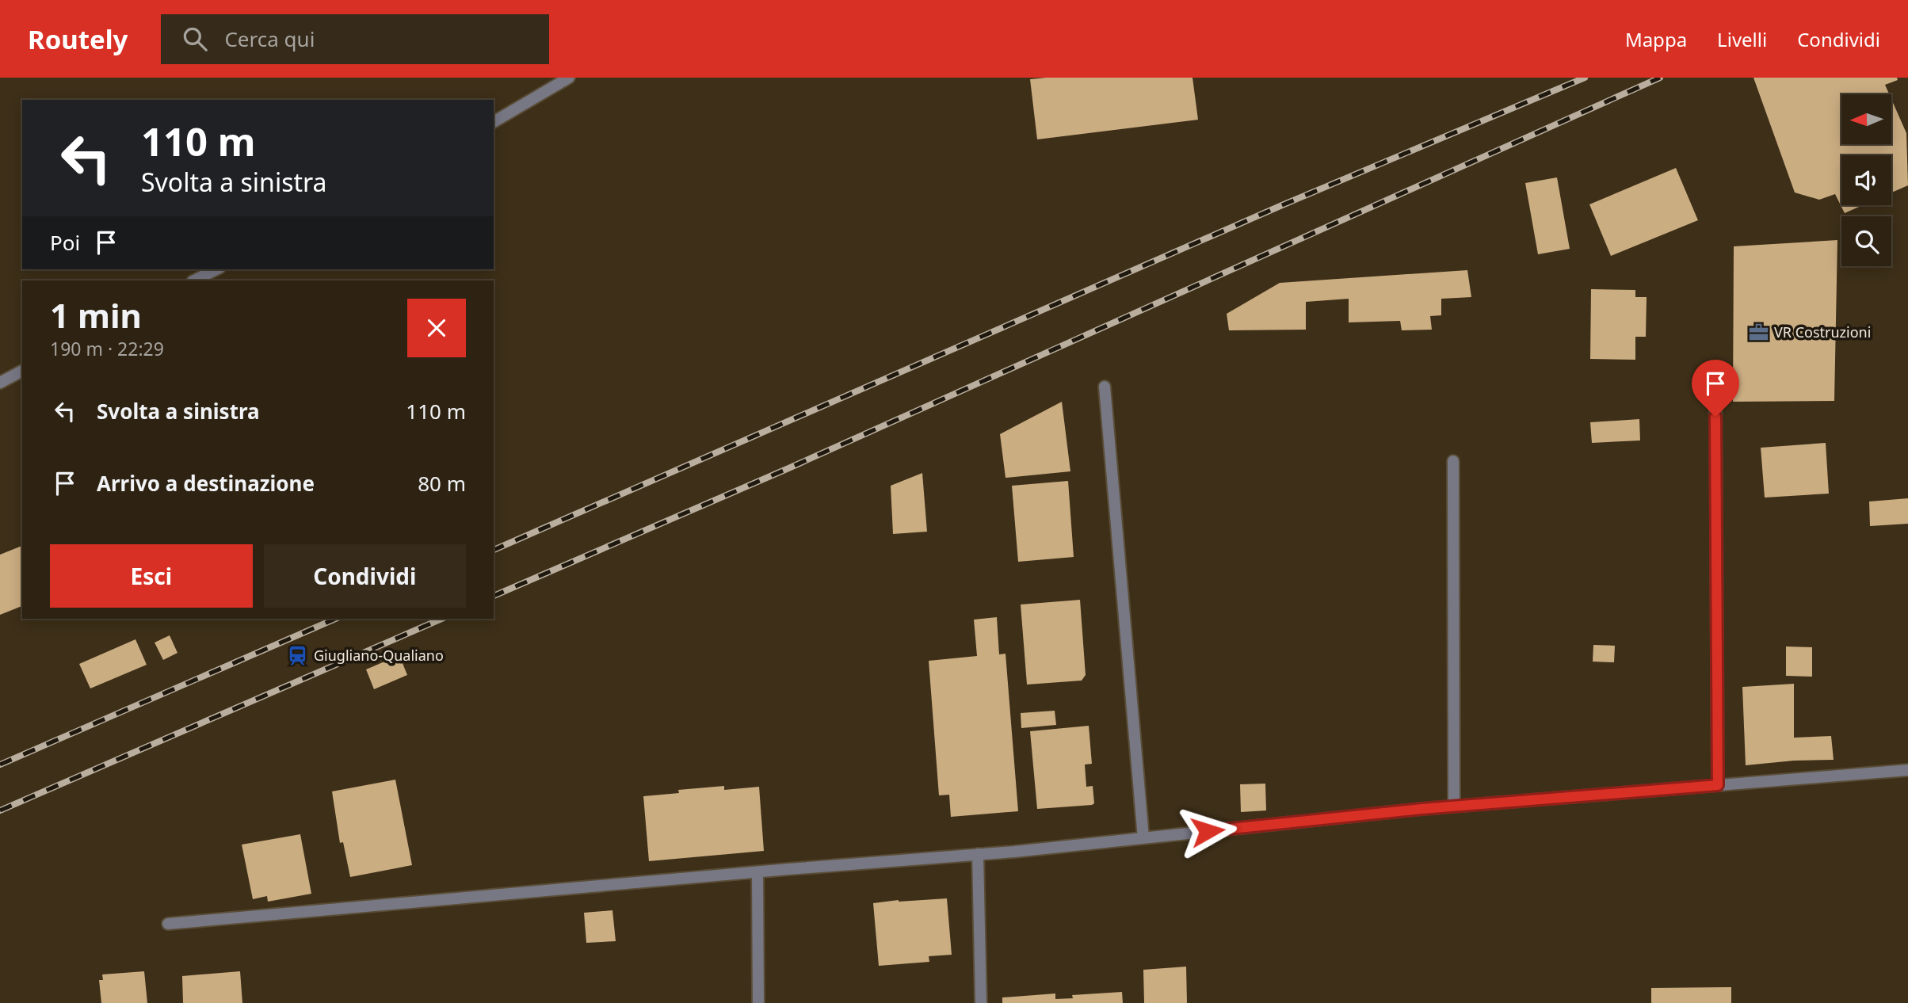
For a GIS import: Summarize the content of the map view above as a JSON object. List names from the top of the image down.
{
  "places": {
    "office": ["VR Costruzioni"],
    "station": ["Giugliano-Qualiano"]
  },
  "north": "left",
  "page": {
    "header": "Routely",
    "search": "Cerca qui",
    "nav": ["Mappa", "Livelli", "Condividi"],
    "turn": ["110 m", "Svolta a sinistra"],
    "then": "Poi",
    "heading": ["1 min", "190 m · 22:29"],
    "list": [
      {
        "name": "Svolta a sinistra",
        "value": "110 m"
      },
      {
        "name": "Arrivo a destinazione",
        "value": "80 m"
      }
    ],
    "buttons": ["Esci", "Condividi"]
  }
}
